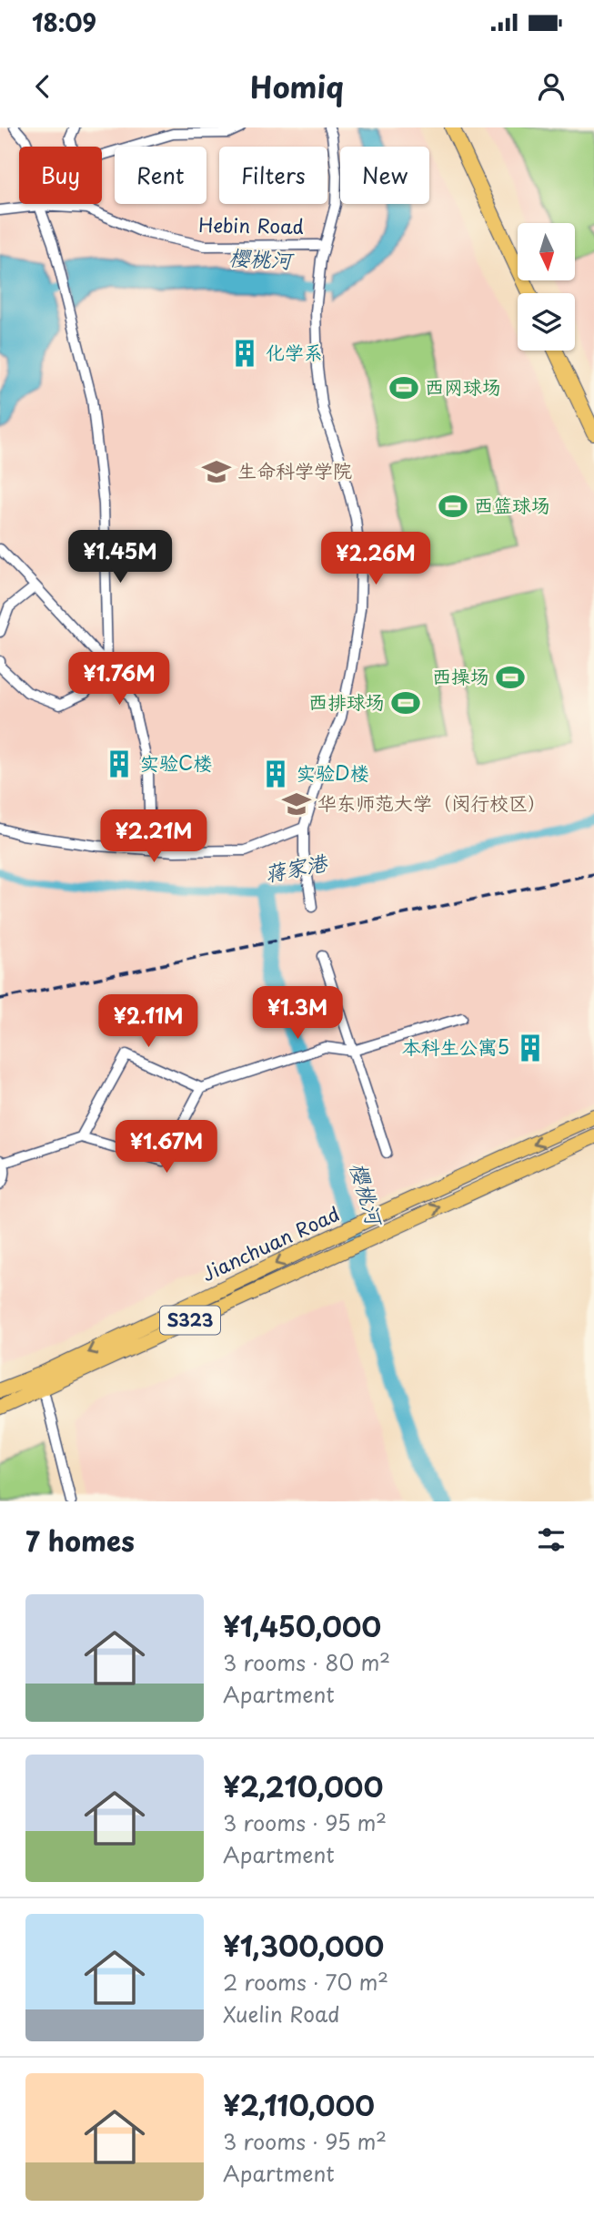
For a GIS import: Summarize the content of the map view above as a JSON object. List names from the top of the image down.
{
  "streets": {
    "main road": ["Jianchuan Road", "S323"],
    "street": ["Hebin Road"]
  },
  "water": ["樱桃河", "蒋家港"],
  "places": {
    "building": [
      "化学系",
      "实验C楼",
      "实验D楼",
      "本科生公寓5"
    ],
    "sports": [
      "西网球场",
      "西篮球场",
      "西操场",
      "西排球场"
    ],
    "school or university": ["生命科学学院", "华东师范大学（闵行校区）"]
  },
  "north": "bottom",
  "page": {
    "status": "18:09",
    "header": "Homiq",
    "chip": [
      "Buy",
      "Rent",
      "Filters",
      "New"
    ],
    "price": [
      "¥1.45M",
      "¥2.26M",
      "¥1.76M",
      "¥2.21M",
      "¥1.3M",
      "¥2.11M",
      "¥1.67M"
    ],
    "heading": "7 homes",
    "list": [
      {
        "name": "¥1,450,000",
        "note": "3 rooms · 80 m² · Apartment"
      },
      {
        "name": "¥2,210,000",
        "note": "3 rooms · 95 m² · Apartment"
      },
      {
        "name": "¥1,300,000",
        "note": "2 rooms · 70 m² · Xuelin Road"
      },
      {
        "name": "¥2,110,000",
        "note": "3 rooms · 95 m² · Apartment"
      }
    ]
  }
}
